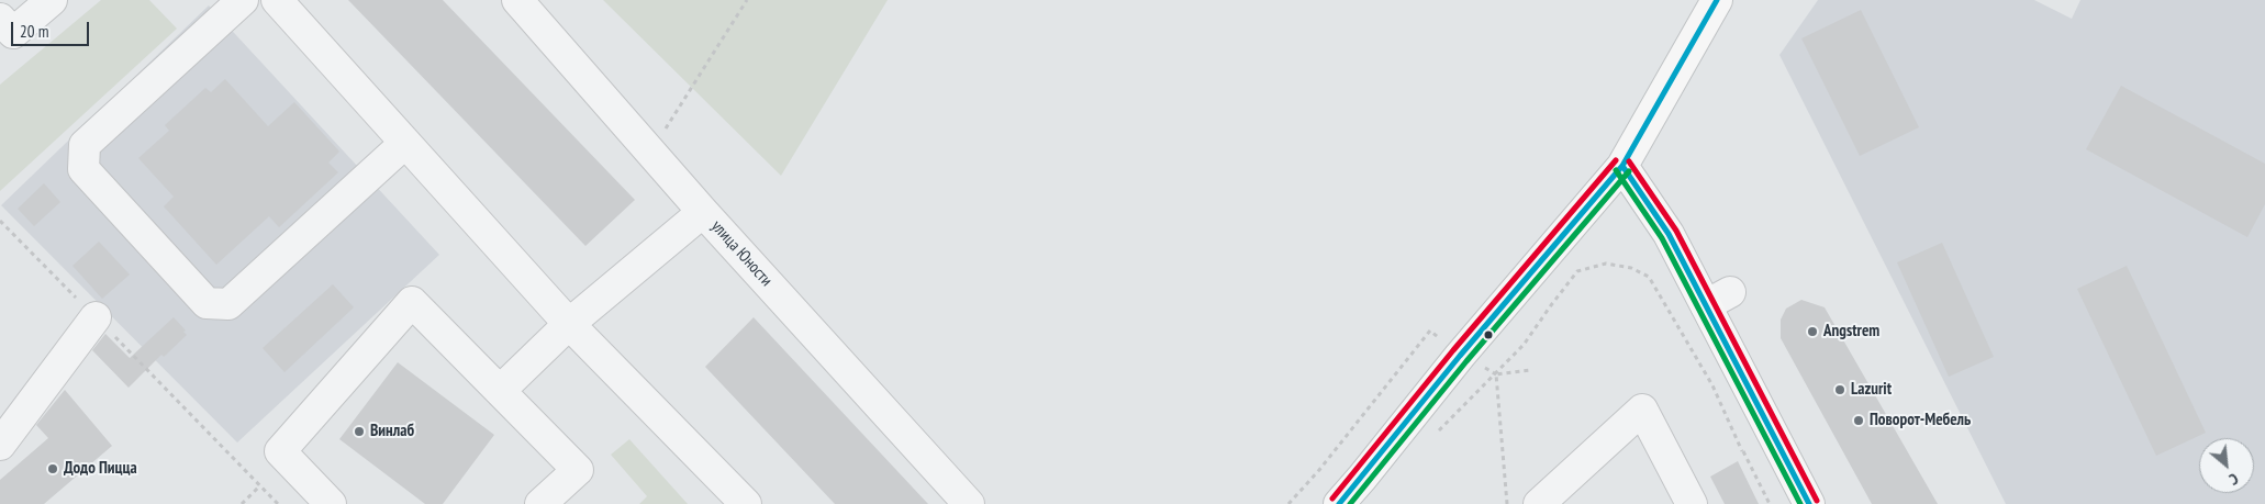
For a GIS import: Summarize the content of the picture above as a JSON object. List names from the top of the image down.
{
  "streets": {
    "street": ["улица Юности"]
  },
  "places": [
    "Angstrem",
    "Lazurit",
    "Поворот-Мебель",
    "Винлаб",
    "Додо Пицца"
  ],
  "scale_bar": "20 m",
  "north": "bottom right"
}
